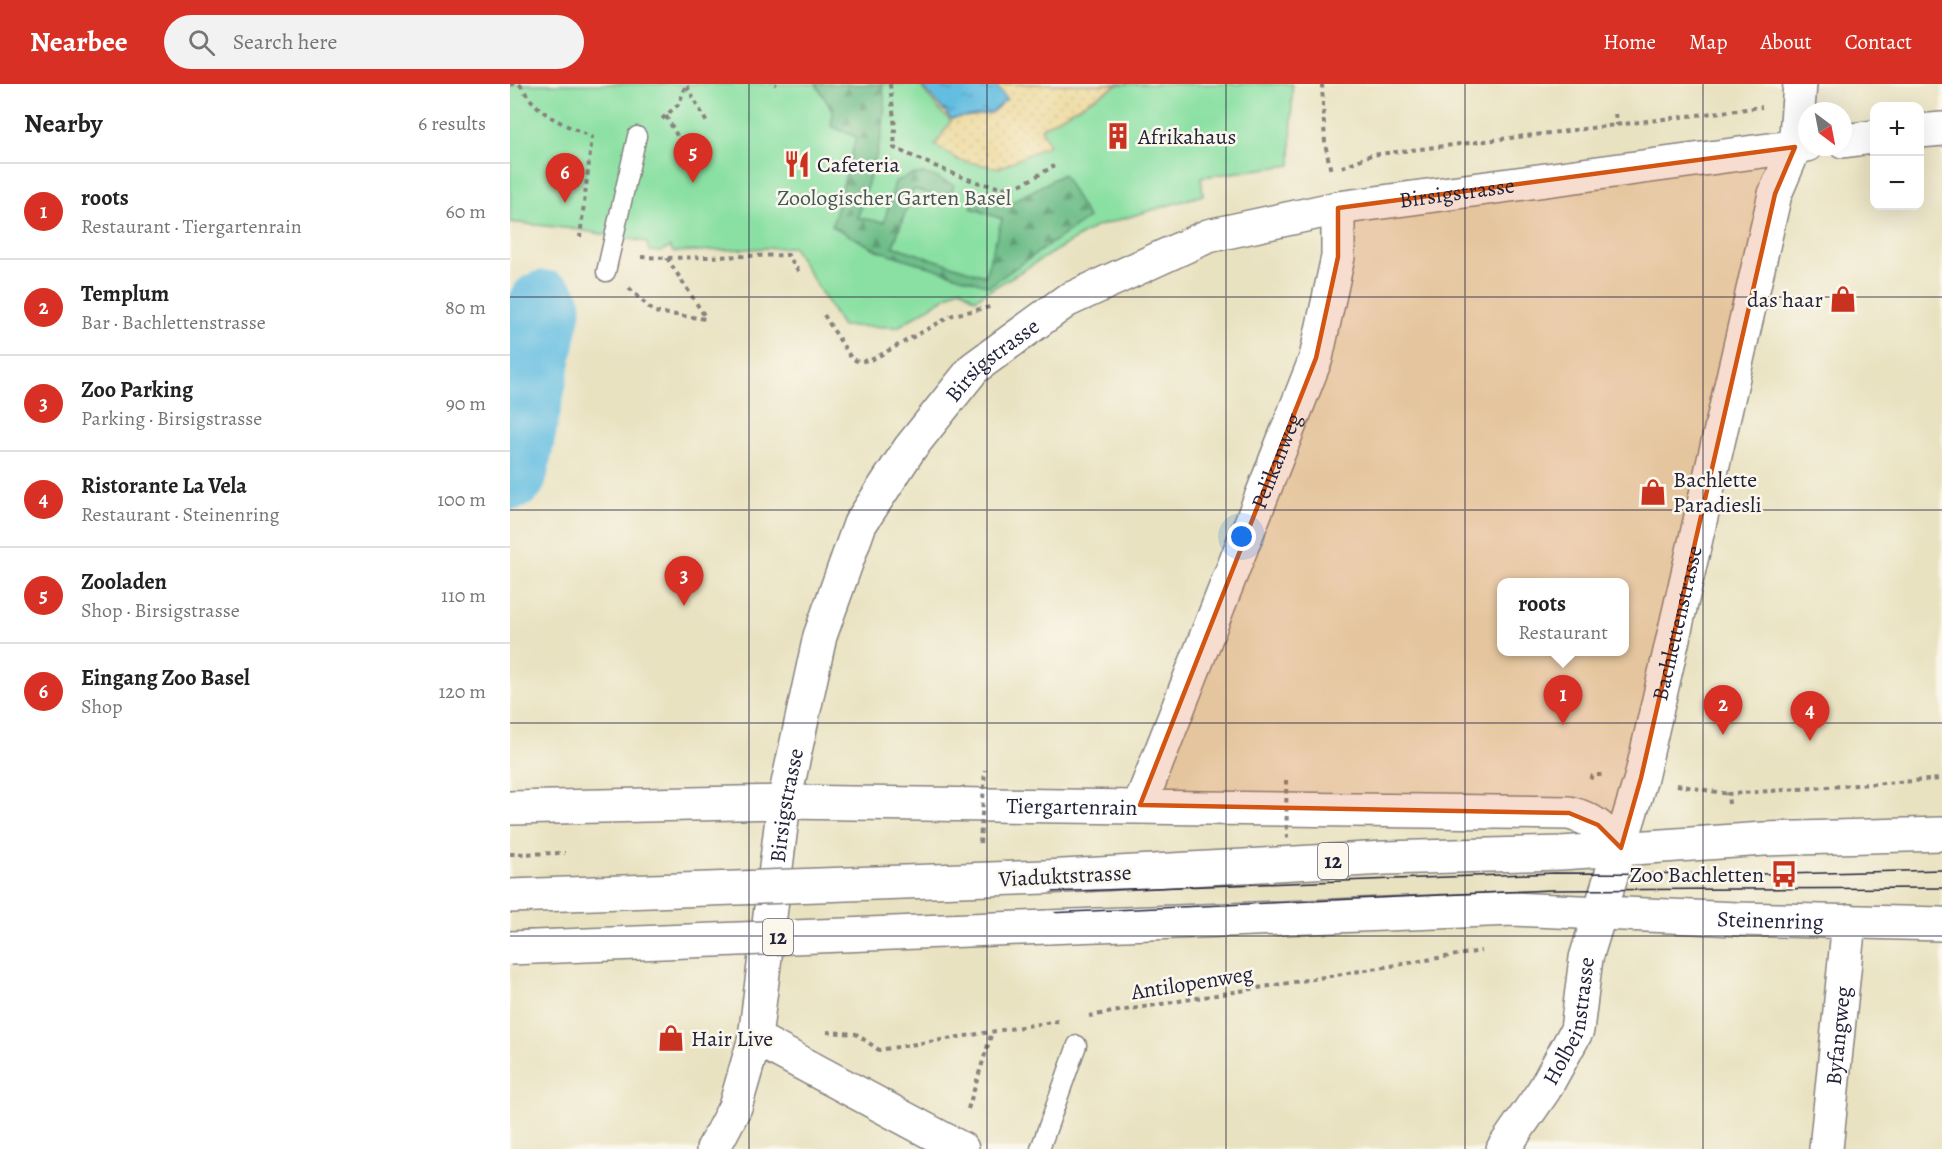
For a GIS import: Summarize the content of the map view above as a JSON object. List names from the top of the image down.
{
  "streets": {
    "street": [
      "Birsigstrasse",
      "Pelikanweg",
      "Bachlettenstrasse",
      "Tiergartenrain",
      "12",
      "Viaduktstrasse",
      "Steinenring",
      "Holbeinstrasse",
      "Byfangweg"
    ],
    "path": ["Antilopenweg"]
  },
  "crossings": [
    ["Birsigstrasse", "Pelikanweg"],
    ["Birsigstrasse", "Tiergartenrain"],
    ["Pelikanweg", "Tiergartenrain"],
    ["Bachlettenstrasse", "Tiergartenrain"],
    ["Bachlettenstrasse", "12"],
    ["Bachlettenstrasse", "Viaduktstrasse"],
    ["Bachlettenstrasse", "Holbeinstrasse"],
    ["Tiergartenrain", "12"],
    ["Tiergartenrain", "Viaduktstrasse"],
    ["12", "Viaduktstrasse"],
    ["12", "Steinenring"],
    ["12", "Holbeinstrasse"],
    ["Steinenring", "Holbeinstrasse"],
    ["Steinenring", "Byfangweg"]
  ],
  "parks": ["Zoologischer Garten Basel"],
  "places": {
    "building": ["Afrikahaus"],
    "restaurant": ["Cafeteria"],
    "shop": ["das haar", "Bachlette Paradiesli", "Hair Live"],
    "bus stop": ["Zoo Bachletten"]
  },
  "north": "bottom right",
  "page": {
    "header": "Nearbee",
    "search": "Search here",
    "nav": [
      "Home",
      "Map",
      "About",
      "Contact"
    ],
    "heading": ["Nearby", "6 results"],
    "map_buttons": ["+", "−"],
    "pins": [
      "5",
      "6",
      "3",
      "1",
      "2",
      "4"
    ],
    "list": [
      {
        "mark": "1",
        "name": "roots",
        "note": "Restaurant · Tiergartenrain",
        "value": "60 m"
      },
      {
        "mark": "2",
        "name": "Templum",
        "note": "Bar · Bachlettenstrasse",
        "value": "80 m"
      },
      {
        "mark": "3",
        "name": "Zoo Parking",
        "note": "Parking · Birsigstrasse",
        "value": "90 m"
      },
      {
        "mark": "4",
        "name": "Ristorante La Vela",
        "note": "Restaurant · Steinenring",
        "value": "100 m"
      },
      {
        "mark": "5",
        "name": "Zooladen",
        "note": "Shop · Birsigstrasse",
        "value": "110 m"
      },
      {
        "mark": "6",
        "name": "Eingang Zoo Basel",
        "note": "Shop",
        "value": "120 m"
      }
    ],
    "popup": ["roots", "Restaurant"]
  }
}
